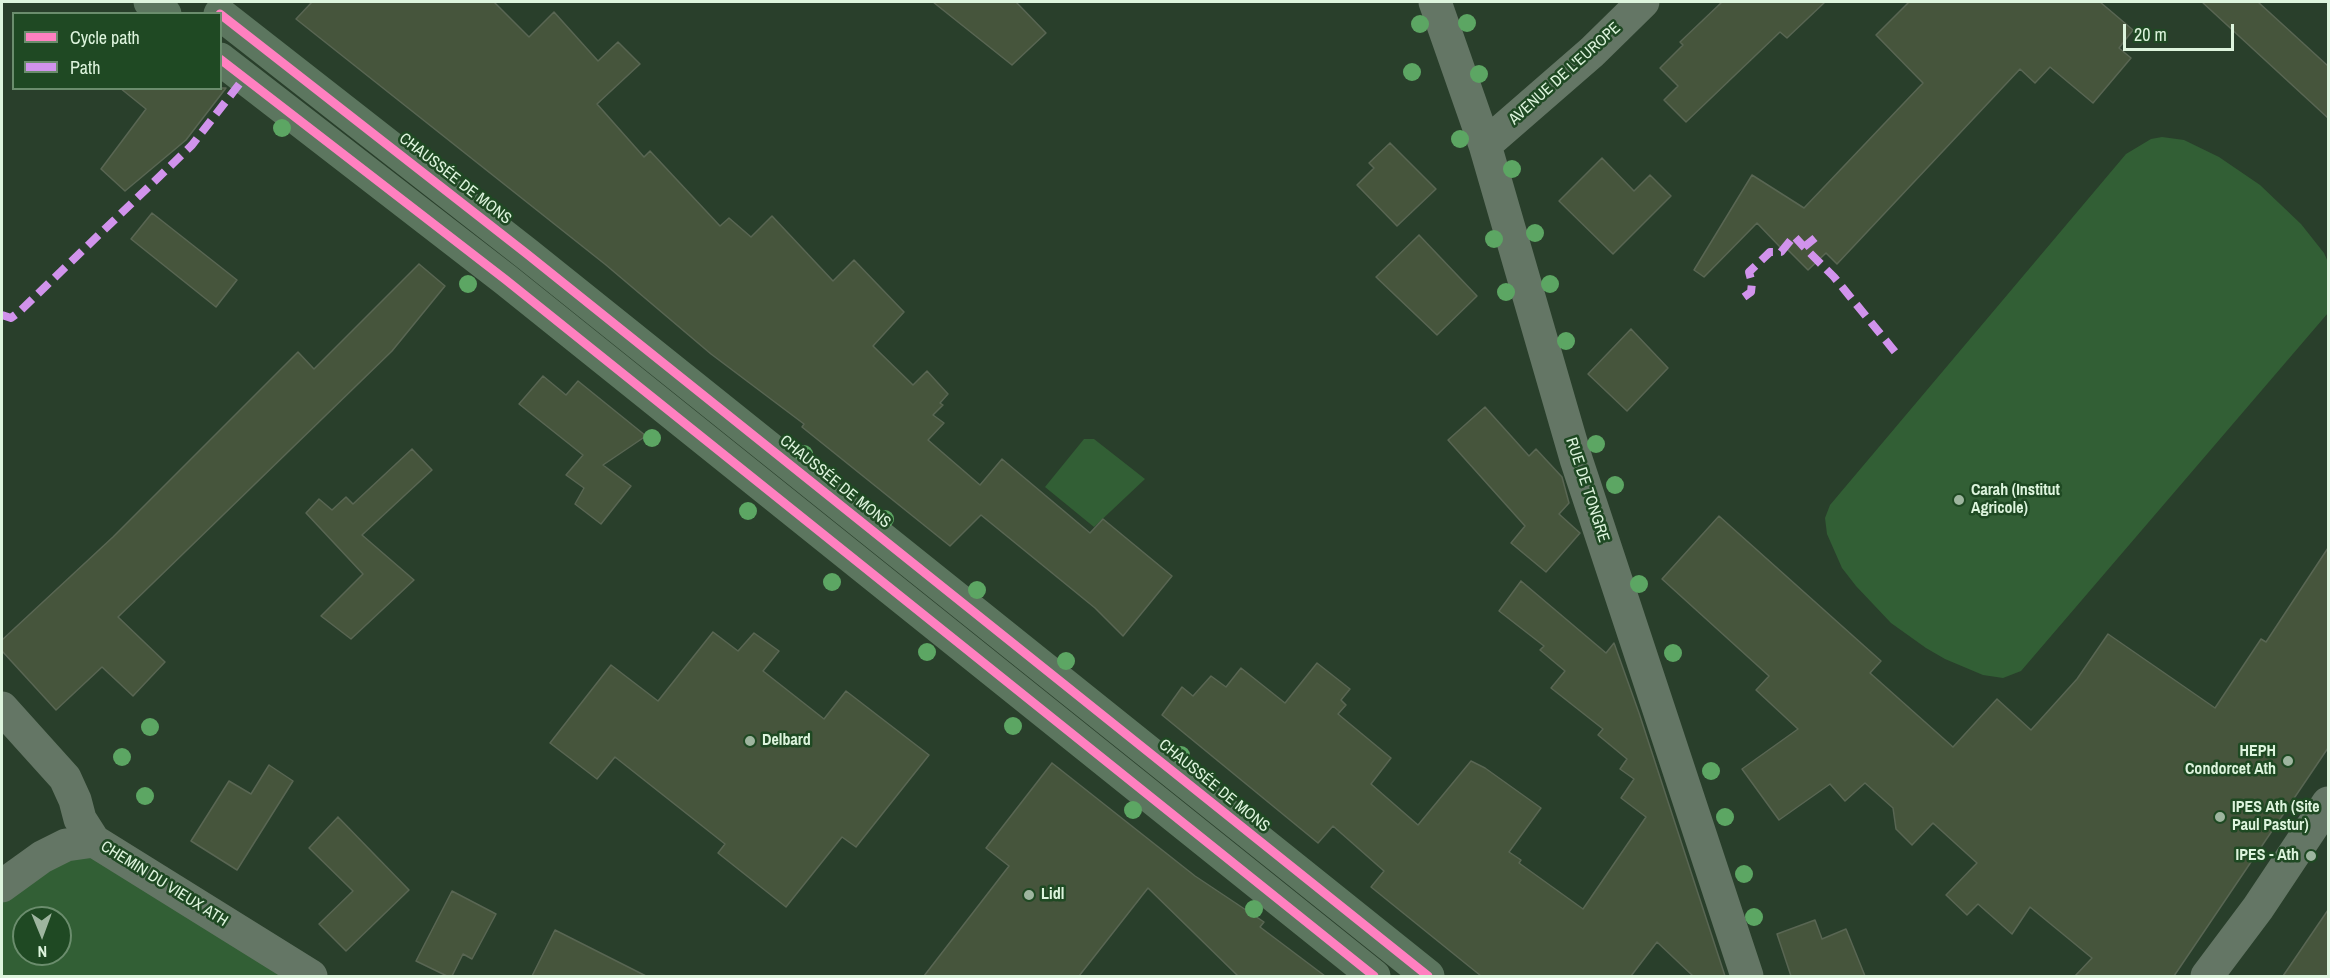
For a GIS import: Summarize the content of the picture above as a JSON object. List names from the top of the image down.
{
  "streets": {
    "main road": ["CHAUSSÉE DE MONS"],
    "street": ["AVENUE DE L'EUROPE", "RUE DE TONGRE", "CHEMIN DU VIEUX ATH"]
  },
  "crossings": [
    ["AVENUE DE L'EUROPE", "RUE DE TONGRE"]
  ],
  "places": [
    "Carah (Institut Agricole)",
    "Delbard",
    "HEPH Condorcet Ath",
    "IPES Ath (Site Paul Pastur)",
    "IPES - Ath",
    "Lidl"
  ],
  "legend": ["Cycle path", "Path"],
  "scale_bar": "20 m",
  "north": "bottom"
}
